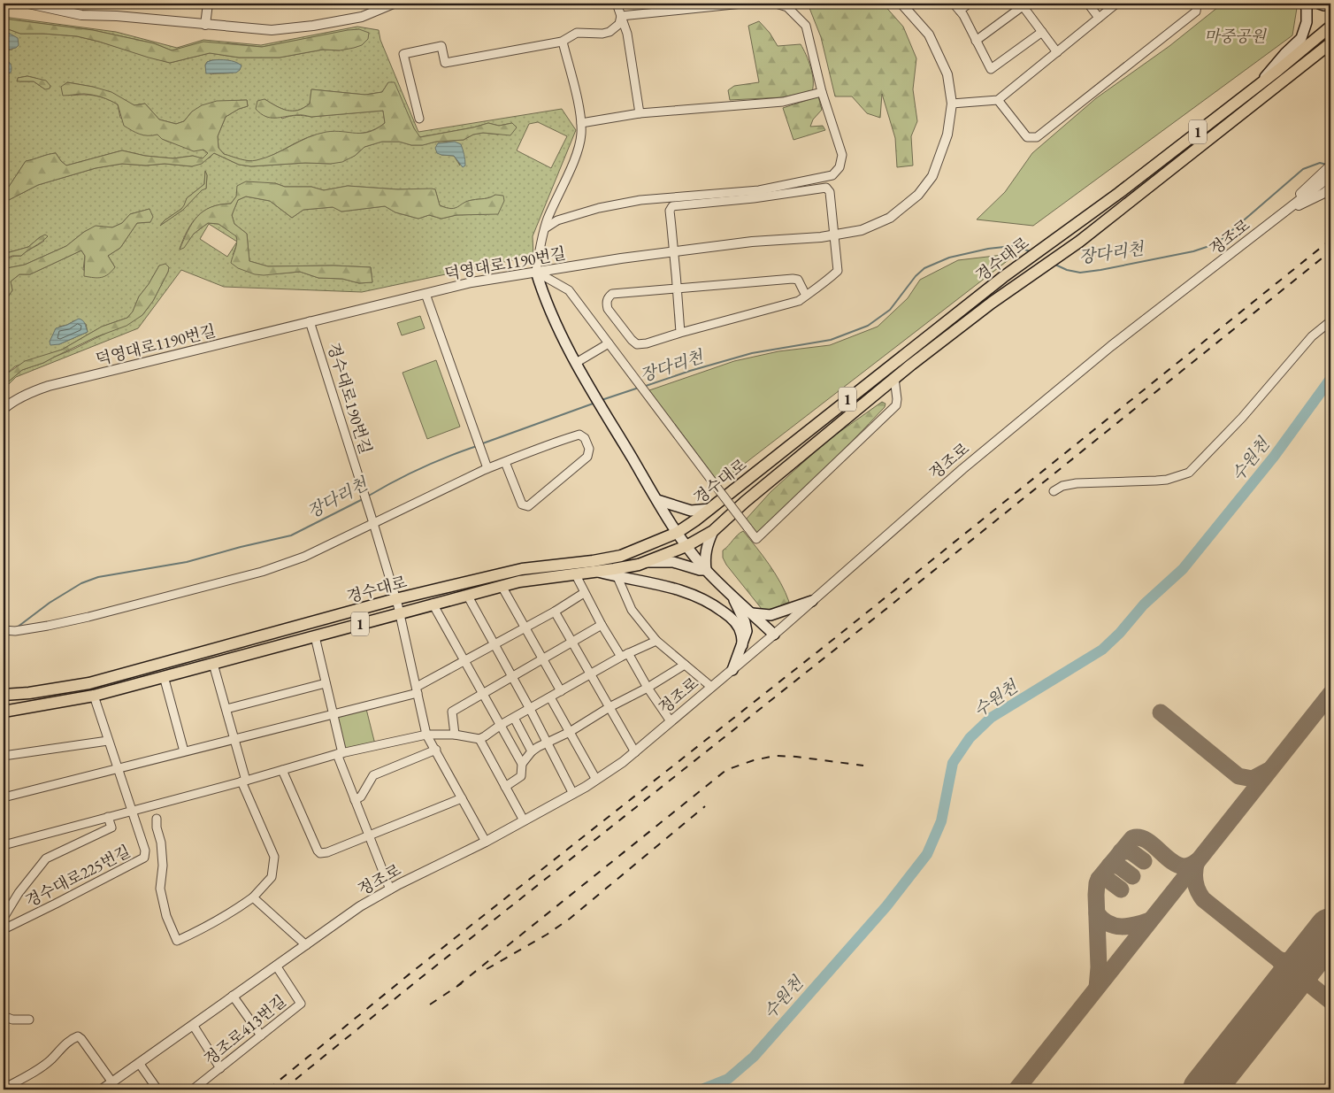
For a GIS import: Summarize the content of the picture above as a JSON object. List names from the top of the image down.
{
  "streets": {
    "main road": ["1", "경수대로"],
    "street": [
      "정조로",
      "덕영대로1190번길",
      "경수대로190번길",
      "경수대로225번길",
      "정조로413번길"
    ]
  },
  "crossings": [
    ["정조로", "정조로413번길"],
    ["경수대로", "경수대로225번길"],
    ["덕영대로1190번길", "경수대로190번길"]
  ],
  "water": ["장다리천", "수원천"],
  "parks": ["마중공원"]
}
